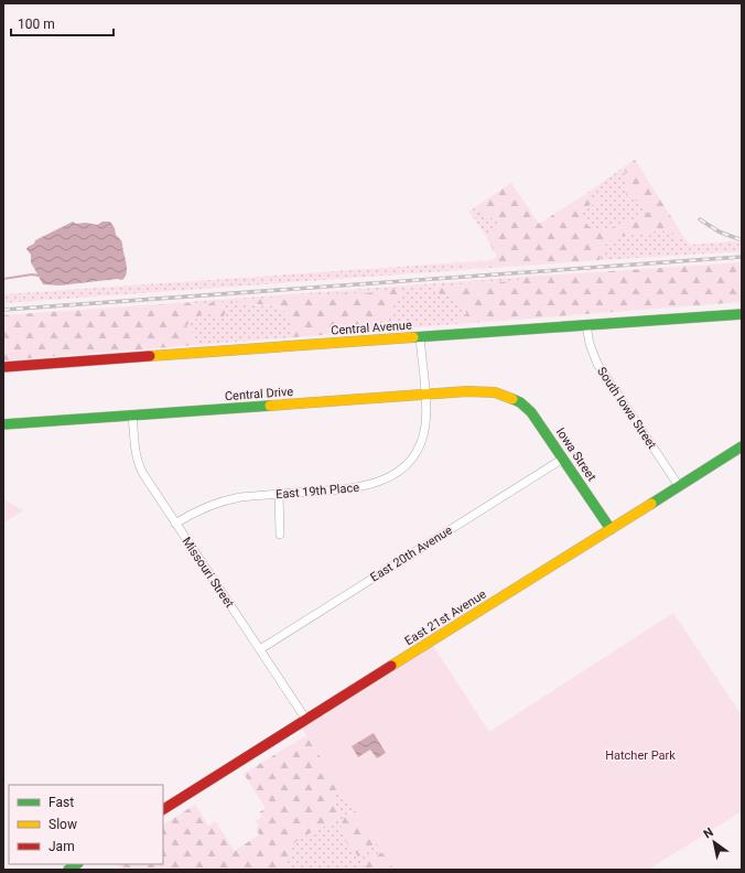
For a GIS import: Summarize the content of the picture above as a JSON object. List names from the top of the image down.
{
  "streets": {
    "street": [
      "Central Avenue",
      "Central Drive",
      "South Iowa Street",
      "Iowa Street",
      "East 19th Place",
      "East 20th Avenue",
      "Missouri Street",
      "East 21st Avenue"
    ]
  },
  "crossings": [
    ["Central Avenue", "South Iowa Street"],
    ["Central Avenue", "East 19th Place"],
    ["Central Drive", "Iowa Street"],
    ["Central Drive", "East 19th Place"],
    ["Central Drive", "Missouri Street"],
    ["South Iowa Street", "East 21st Avenue"],
    ["Iowa Street", "East 20th Avenue"],
    ["Iowa Street", "East 21st Avenue"],
    ["East 19th Place", "Missouri Street"],
    ["East 20th Avenue", "Missouri Street"],
    ["Missouri Street", "East 21st Avenue"]
  ],
  "parks": ["Hatcher Park"],
  "legend": ["Fast", "Slow", "Jam"],
  "scale_bar": "100 m",
  "north": "top left"
}
